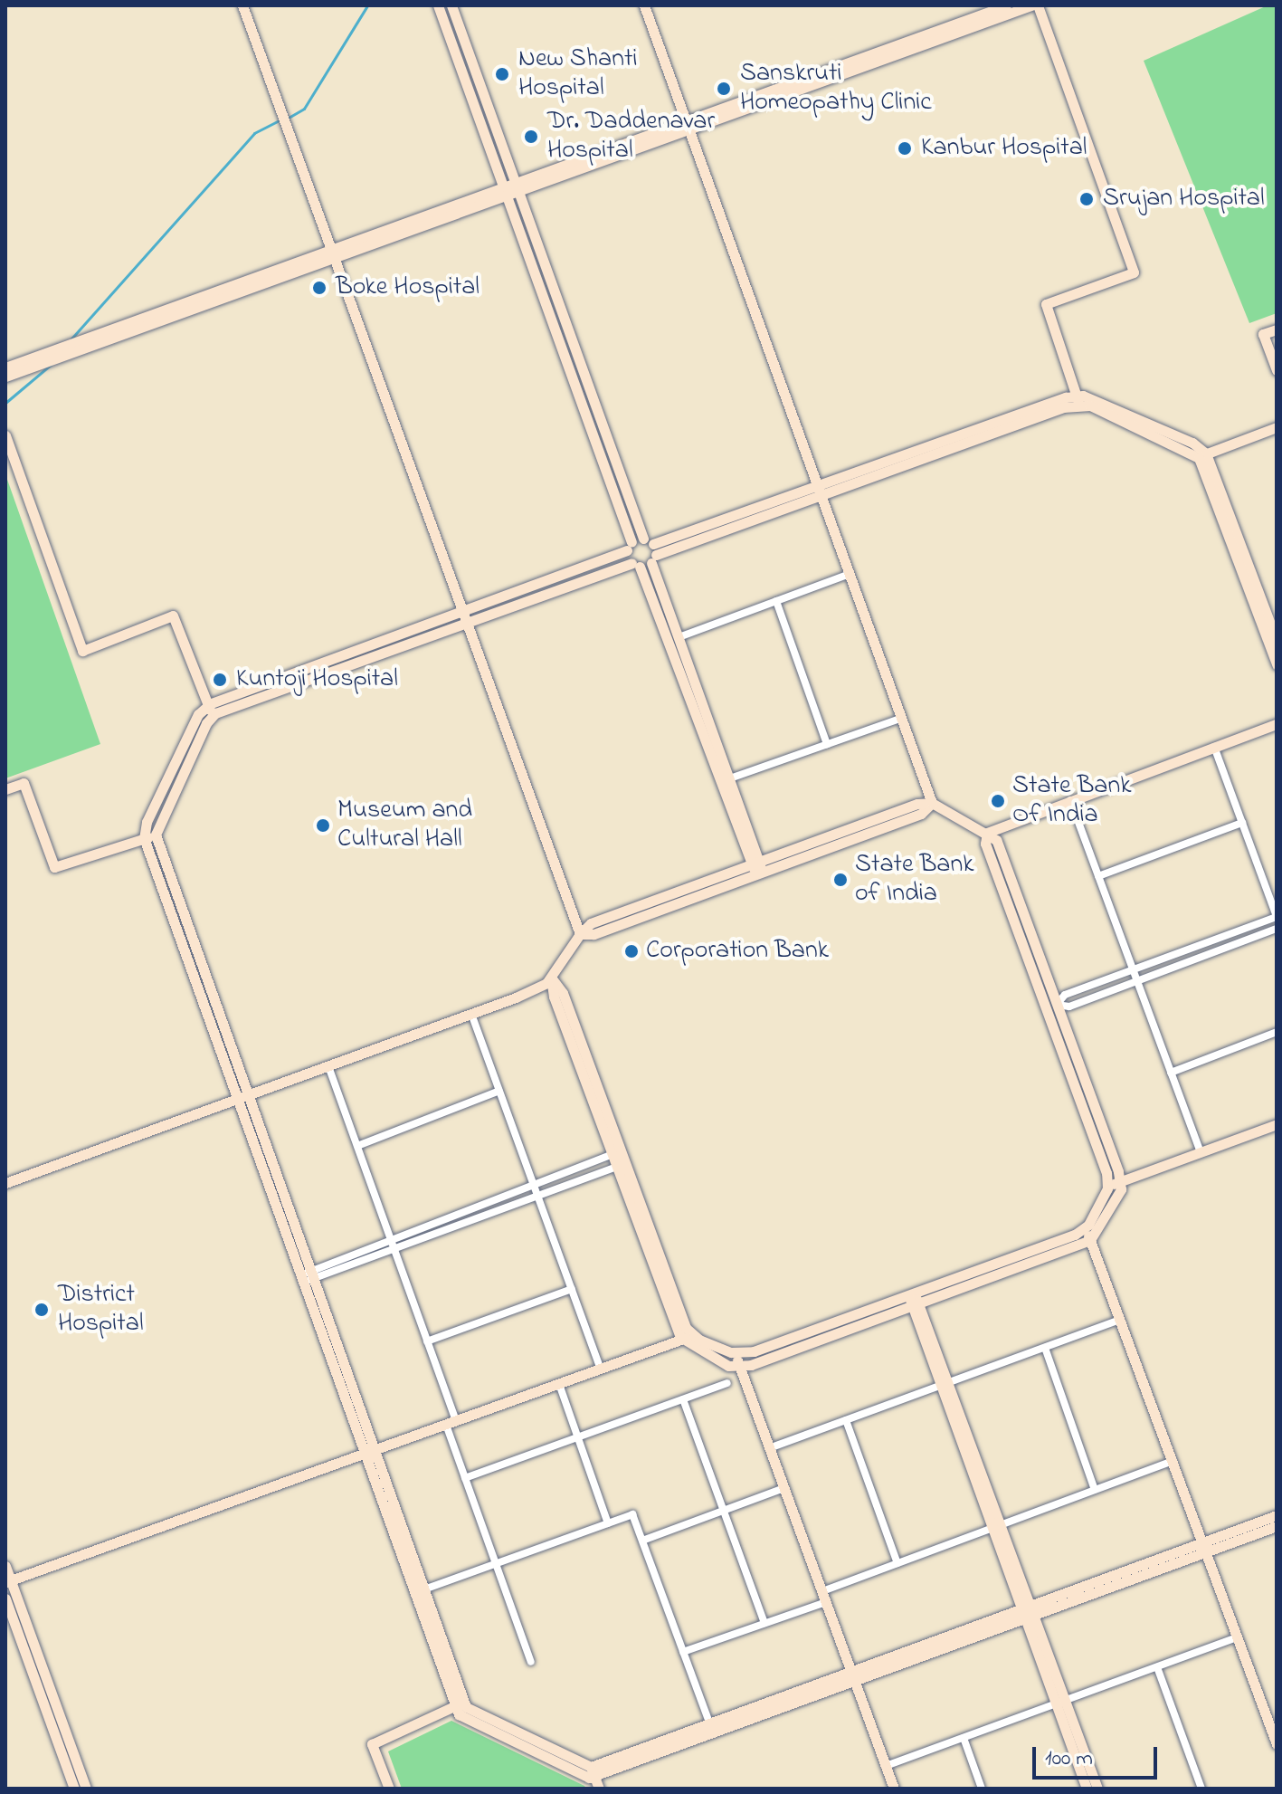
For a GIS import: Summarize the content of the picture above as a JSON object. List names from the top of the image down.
{
  "places": [
    "New Shanti Hospital",
    "Sanskruti Homeopathy Clinic",
    "Dr. Daddenavar Hospital",
    "Kanbur Hospital",
    "Srujan Hospital",
    "Boke Hospital",
    "Kuntoji Hospital",
    "State Bank Of India",
    "Museum and Cultural Hall",
    "State Bank of India",
    "Corporation Bank",
    "District Hospital"
  ],
  "scale_bar": "100 m"
}
